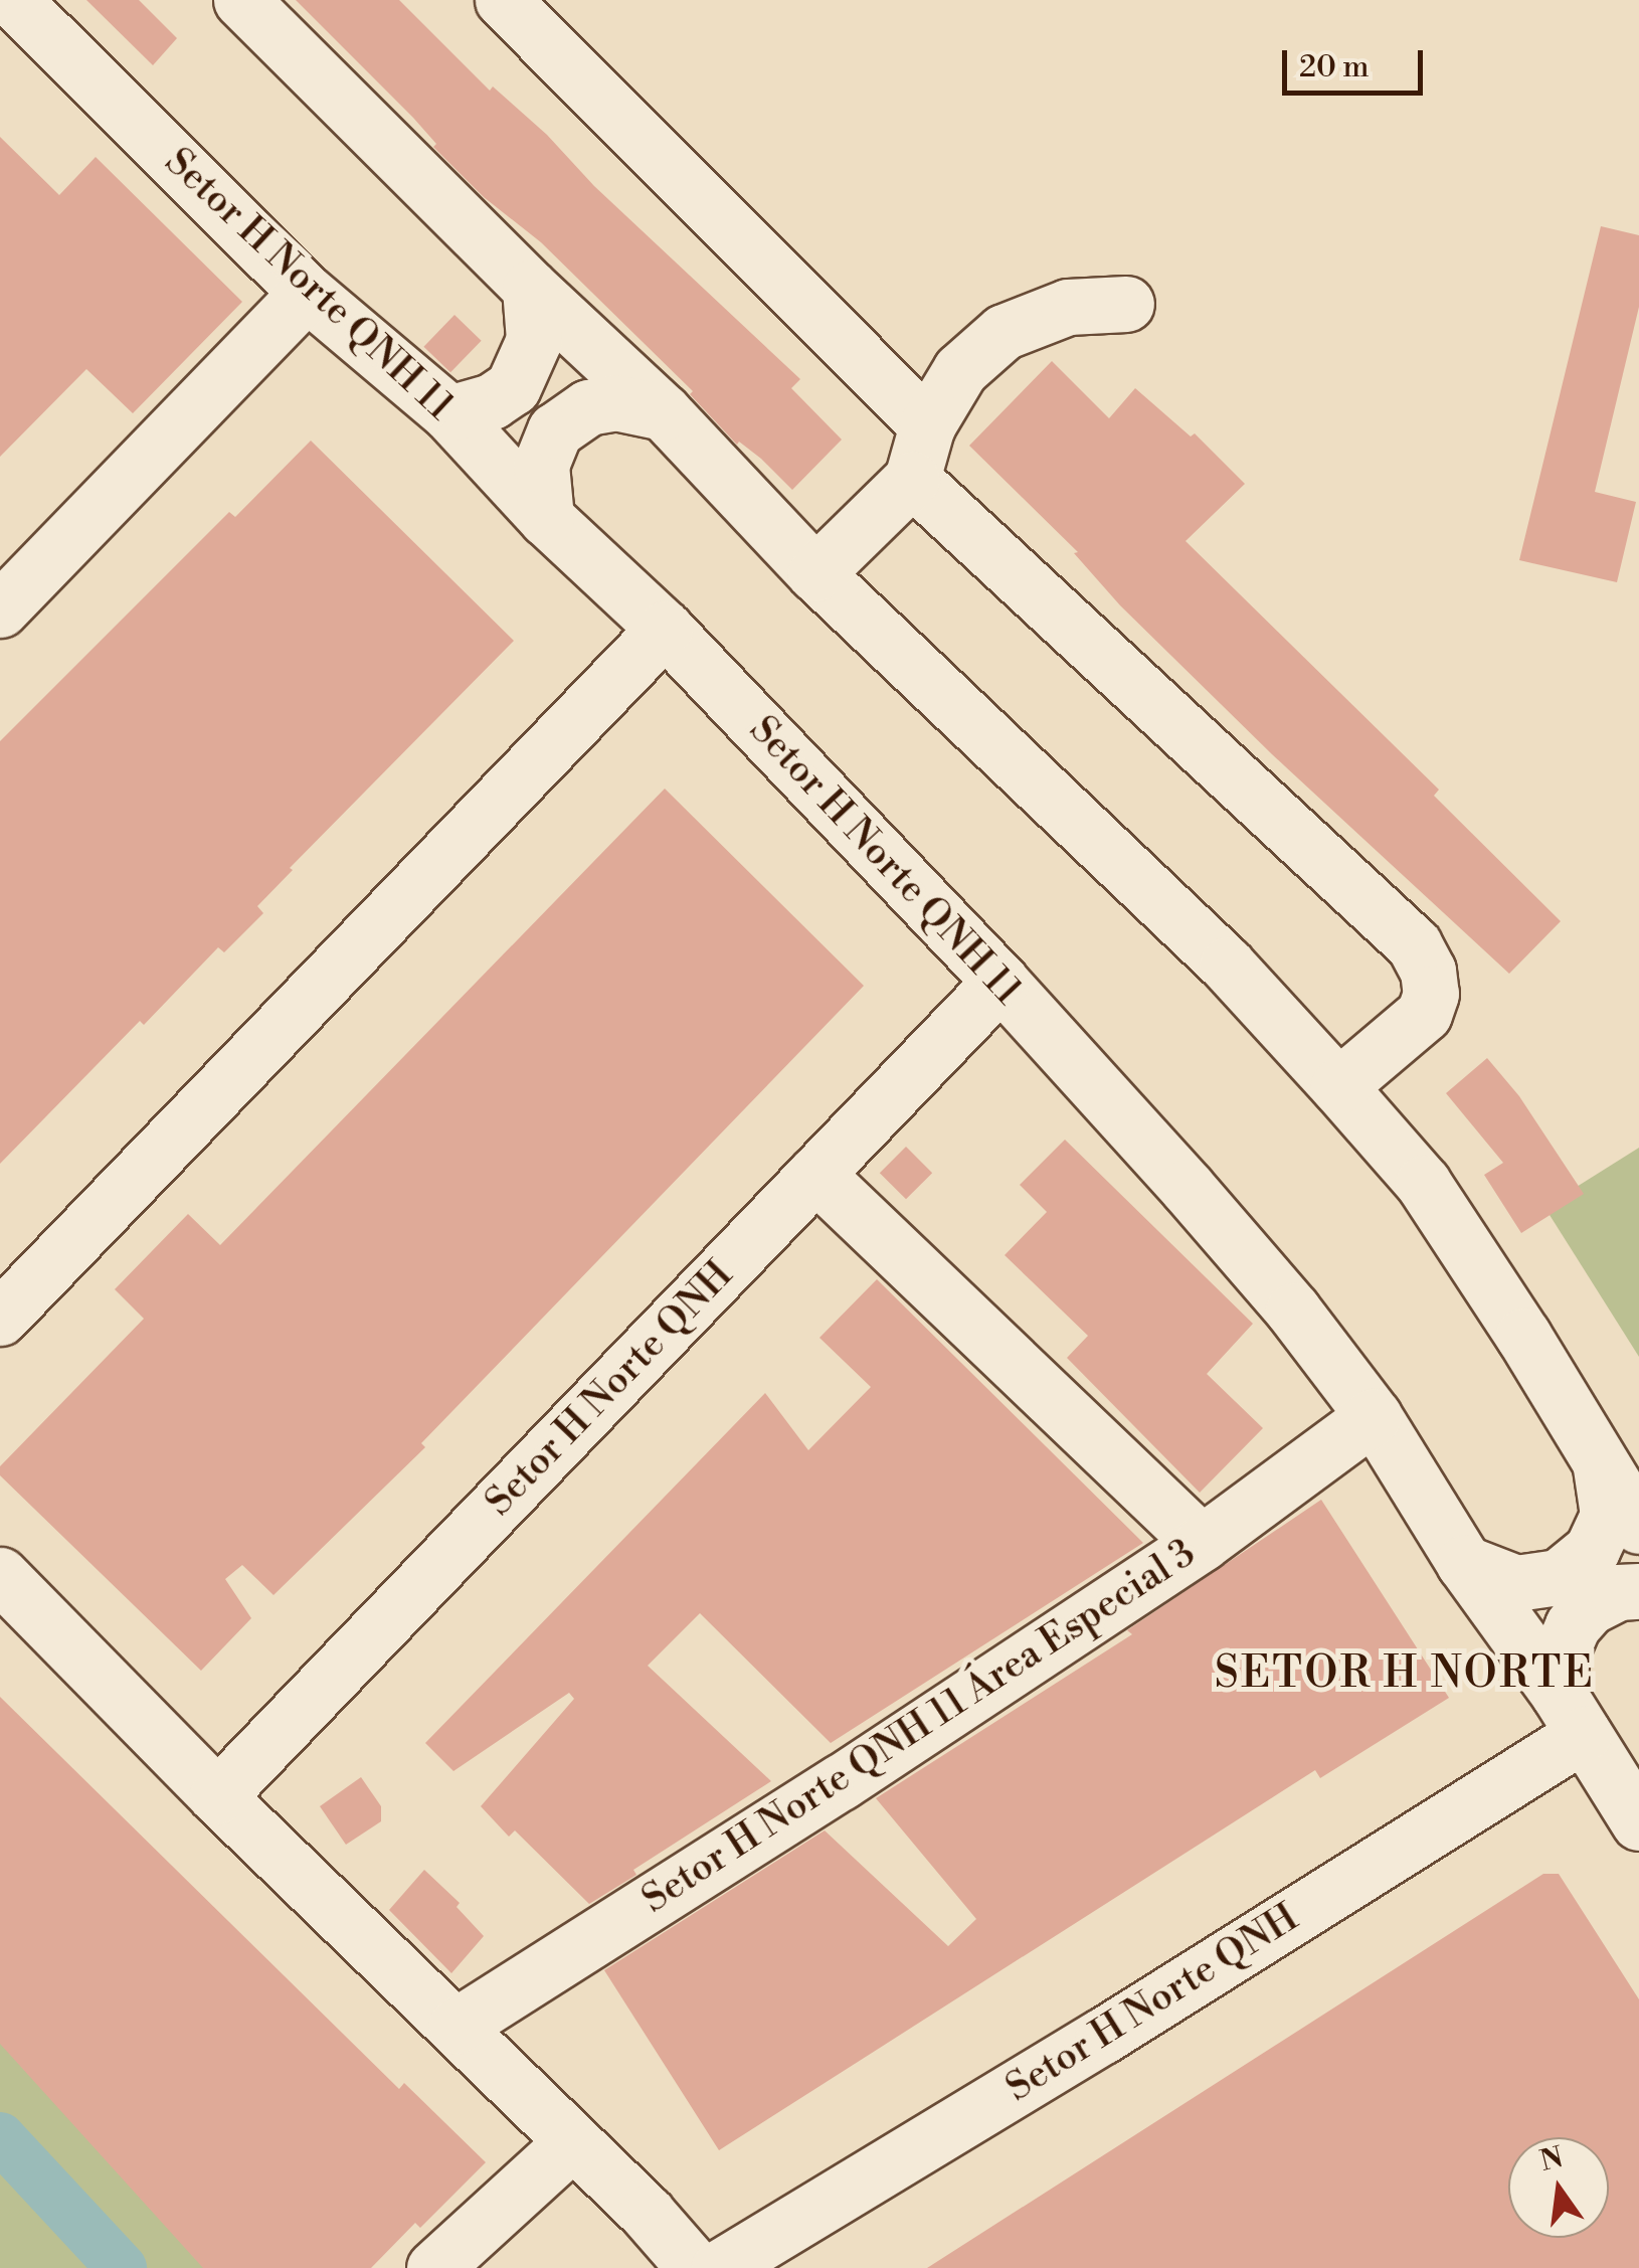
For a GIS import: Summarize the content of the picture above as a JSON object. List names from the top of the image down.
{
  "streets": {
    "street": ["Setor H Norte QNH 11", "Setor H Norte QNH", "Setor H Norte QNH 11 Área Especial 3"]
  },
  "crossings": [
    ["Setor H Norte QNH 11", "Setor H Norte QNH"],
    ["Setor H Norte QNH 11", "Setor H Norte QNH 11 Área Especial 3"]
  ],
  "districts": ["SETOR H NORTE"],
  "scale_bar": "20 m",
  "north": "top"
}
